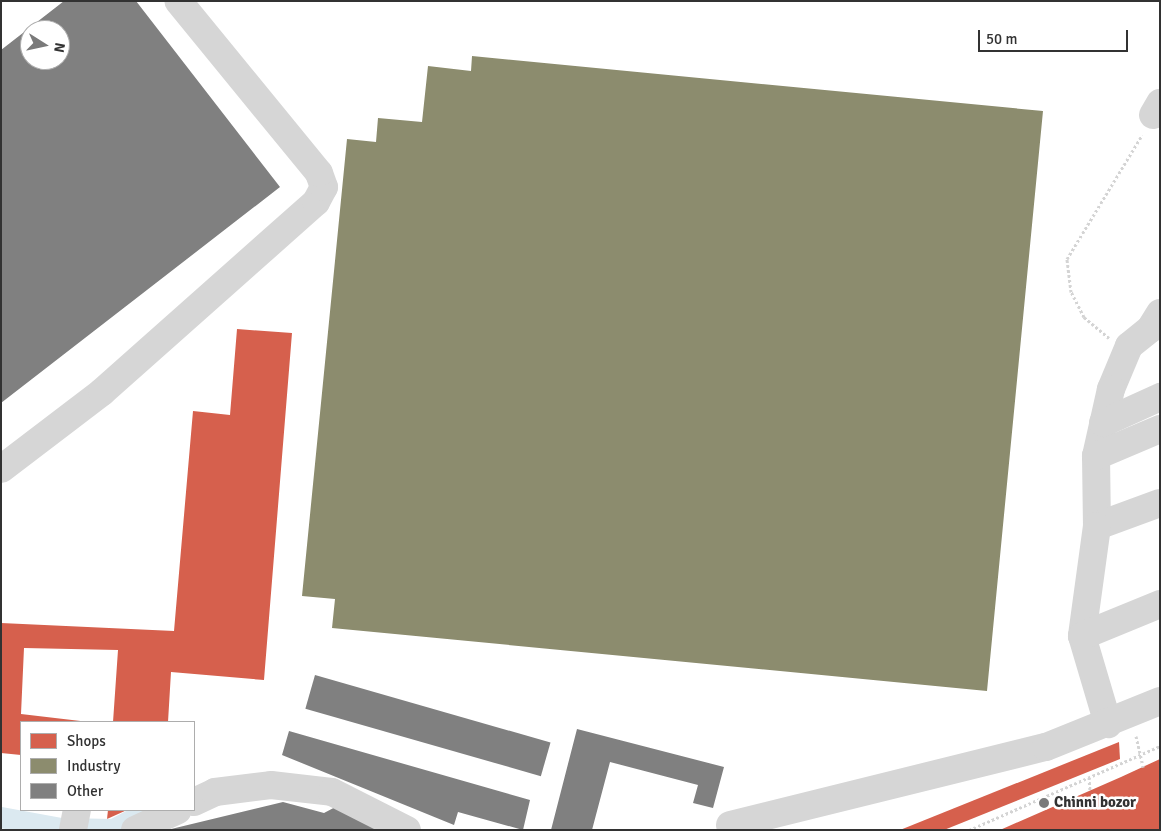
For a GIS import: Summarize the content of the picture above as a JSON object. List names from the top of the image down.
{
  "places": ["Chinni bozor"],
  "legend": ["Shops", "Industry", "Other"],
  "scale_bar": "50 m",
  "north": "right"
}
